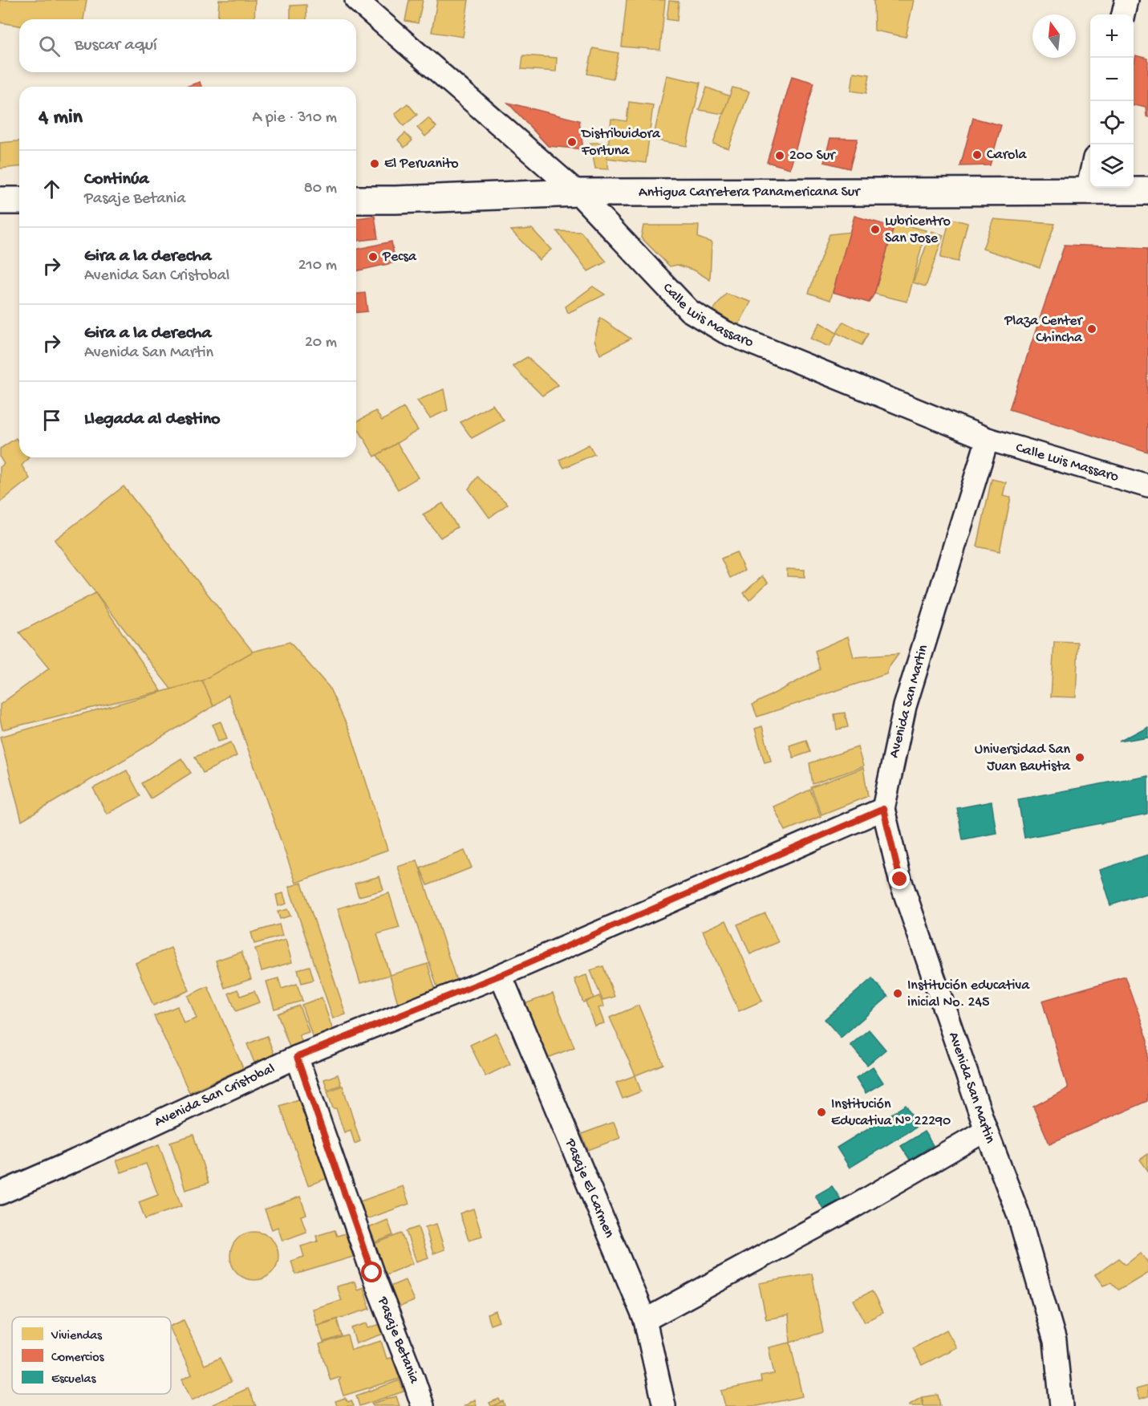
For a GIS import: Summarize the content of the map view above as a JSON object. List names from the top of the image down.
{
  "streets": {
    "highway": ["Antigua Carretera Panamericana Sur"],
    "street": [
      "Calle Luis Massaro",
      "Avenida San Martin",
      "Avenida San Cristobal",
      "Pasaje El Carmen",
      "Pasaje Betania"
    ]
  },
  "crossings": [
    ["Antigua Carretera Panamericana Sur", "Calle Luis Massaro"],
    ["Calle Luis Massaro", "Avenida San Martin"],
    ["Avenida San Martin", "Avenida San Cristobal"],
    ["Avenida San Cristobal", "Pasaje El Carmen"],
    ["Avenida San Cristobal", "Pasaje Betania"]
  ],
  "places": [
    "Distribuidora Fortuna",
    "Carola",
    "200 Sur",
    "El Peruanito",
    "Lubricentro San Jose",
    "Pecsa",
    "Plaza Center Chincha",
    "Universidad San Juan Bautista",
    "Institución educativa inicial No. 245",
    "Institución Educativa Nº 22290"
  ],
  "legend": ["Viviendas", "Comercios", "Escuelas"],
  "north": "top",
  "page": {
    "map_buttons": ["+", "−"],
    "search": "Buscar aquí",
    "heading": ["4 min", "A pie · 310 m"],
    "list": [
      ["Continúa", "Pasaje Betania", "80 m"],
      ["Gira a la derecha", "Avenida San Cristobal", "210 m"],
      ["Gira a la derecha", "Avenida San Martin", "20 m"],
      "Llegada al destino"
    ]
  }
}
